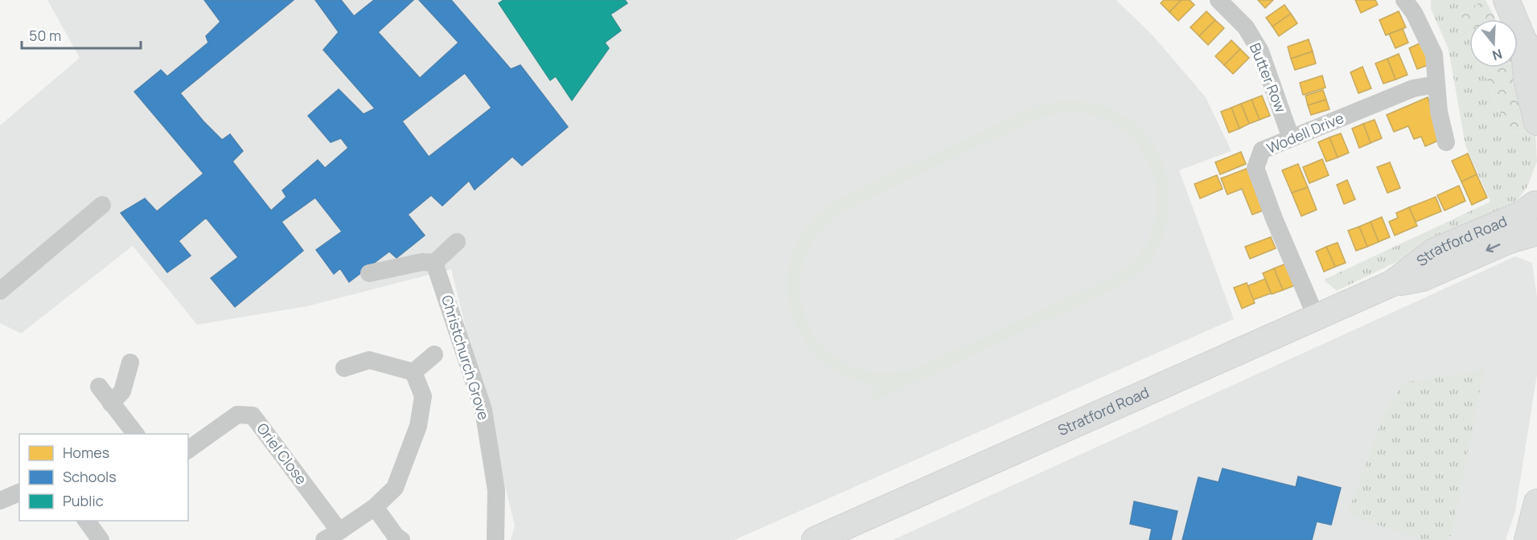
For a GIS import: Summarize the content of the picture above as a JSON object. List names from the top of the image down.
{
  "streets": {
    "street": [
      "Butter Row",
      "Wodell Drive",
      "Stratford Road",
      "Christchurch Grove",
      "Oriel Close"
    ]
  },
  "crossings": [
    ["Butter Row", "Wodell Drive"],
    ["Wodell Drive", "Stratford Road"]
  ],
  "legend": ["Homes", "Schools", "Public"],
  "scale_bar": "50 m",
  "north": "bottom"
}
